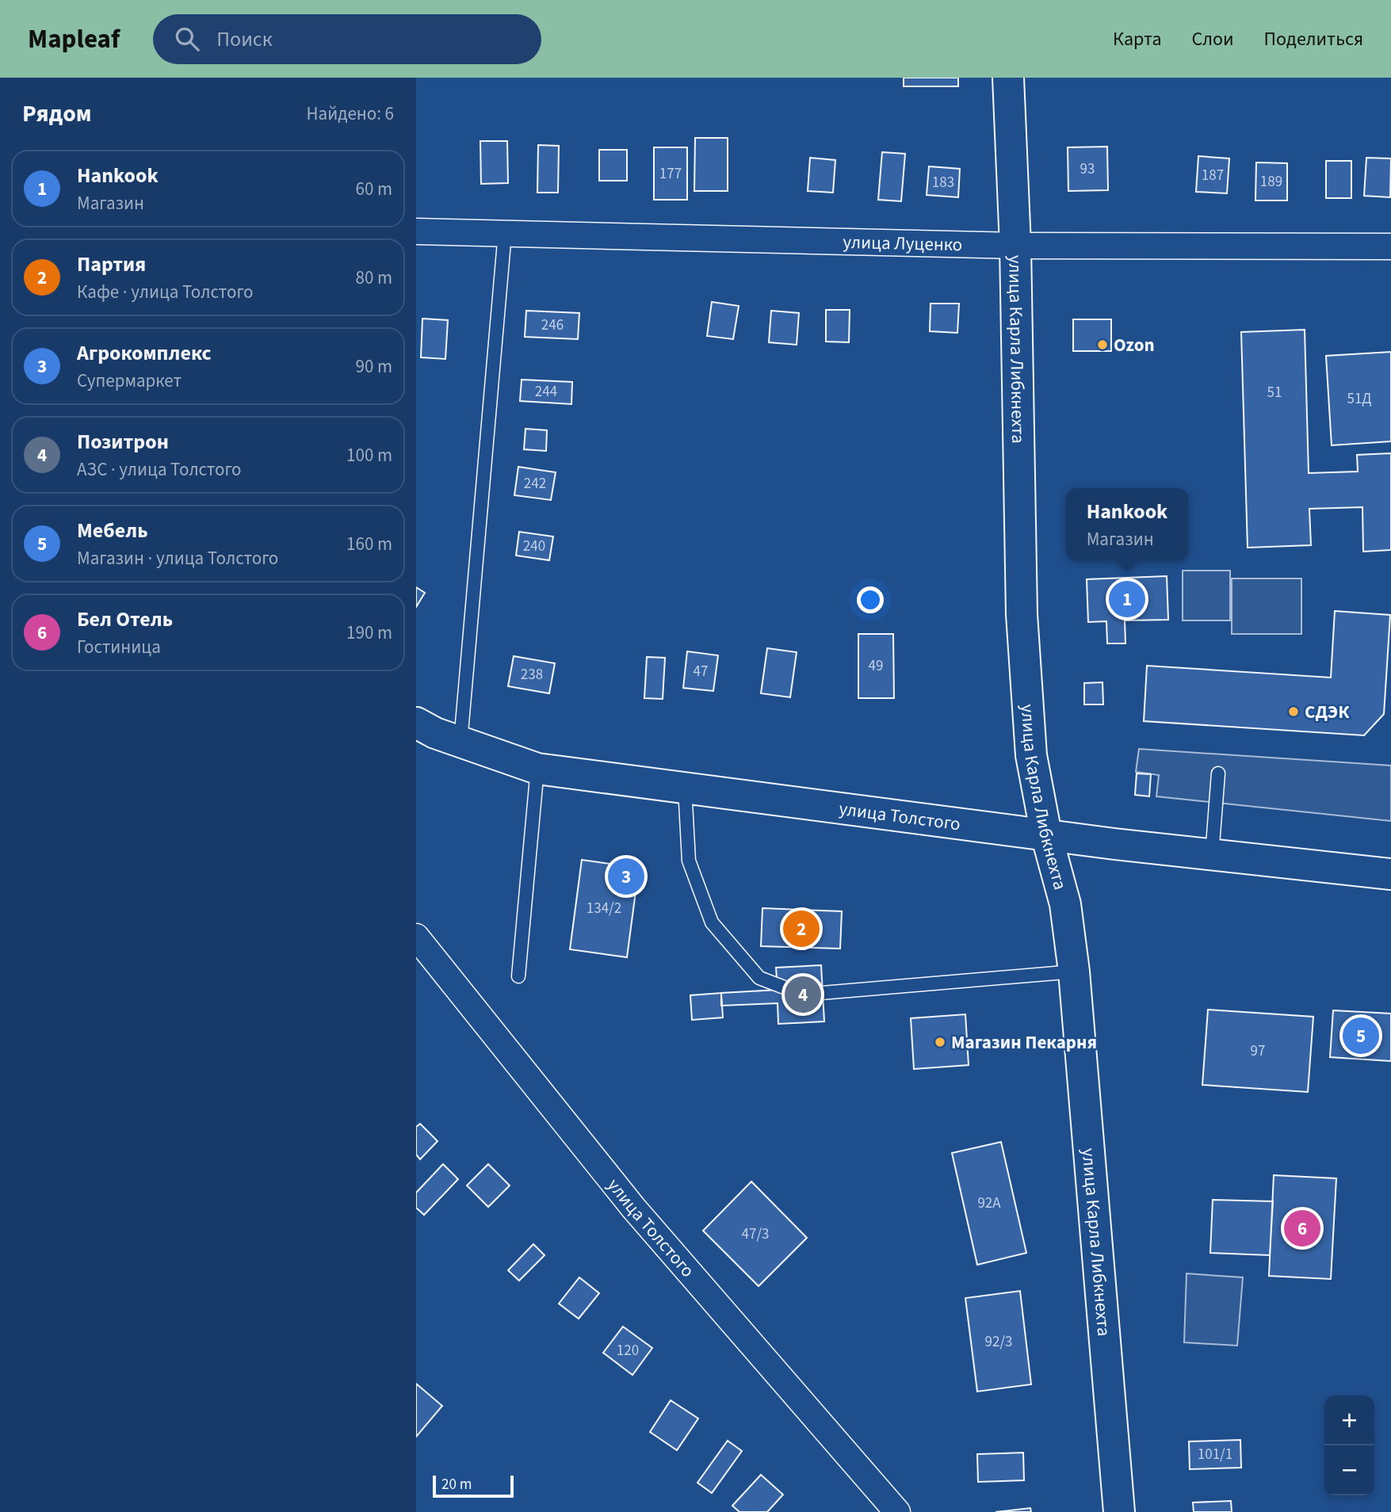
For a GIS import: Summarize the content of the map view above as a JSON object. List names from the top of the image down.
{
  "streets": {
    "street": ["улица Луценко", "улица Карла Либкнехта", "улица Толстого"]
  },
  "crossings": [
    ["улица Луценко", "улица Карла Либкнехта"],
    ["улица Карла Либкнехта", "улица Толстого"]
  ],
  "places": ["Ozon", "СДЭК", "Магазин Пекарня"],
  "house_numbers": [
    "93",
    "177",
    "187",
    "189",
    "183",
    "246",
    "244",
    "51",
    "51Д",
    "242",
    "240",
    "49",
    "47",
    "238",
    "134/2",
    "97",
    "92А",
    "47/3",
    "92/3",
    "120",
    "101/1"
  ],
  "scale_bar": "20 m",
  "page": {
    "header": "Mapleaf",
    "search": "Поиск",
    "nav": ["Карта", "Слои", "Поделиться"],
    "heading": ["Рядом", "Найдено: 6"],
    "list": [
      {
        "mark": "1",
        "name": "Hankook",
        "note": "Магазин",
        "value": "60 m"
      },
      {
        "mark": "2",
        "name": "Партия",
        "note": "Кафе · улица Толстого",
        "value": "80 m"
      },
      {
        "mark": "3",
        "name": "Агрокомплекс",
        "note": "Супермаркет",
        "value": "90 m"
      },
      {
        "mark": "4",
        "name": "Позитрон",
        "note": "АЗС · улица Толстого",
        "value": "100 m"
      },
      {
        "mark": "5",
        "name": "Мебель",
        "note": "Магазин · улица Толстого",
        "value": "160 m"
      },
      {
        "mark": "6",
        "name": "Бел Отель",
        "note": "Гостиница",
        "value": "190 m"
      }
    ],
    "popup": ["Hankook", "Магазин"],
    "pins": [
      "1",
      "3",
      "2",
      "4",
      "5",
      "6"
    ],
    "map_buttons": ["+", "−"],
    "scale": "20 m"
  }
}
